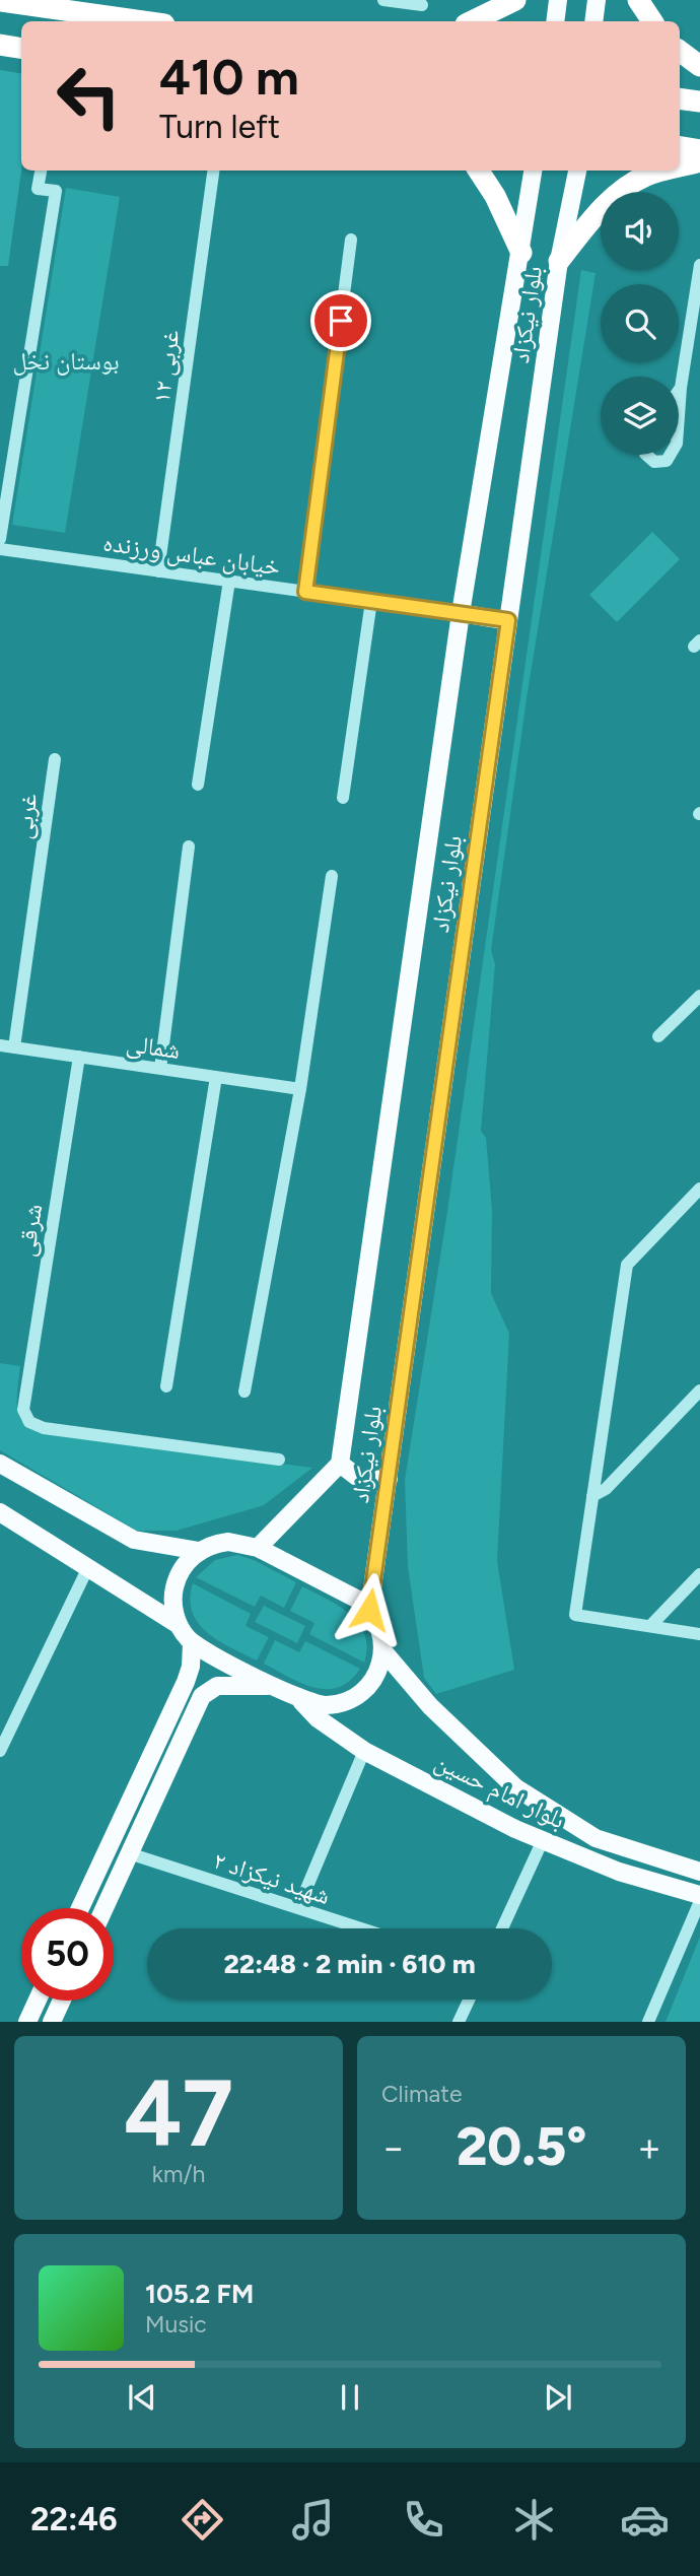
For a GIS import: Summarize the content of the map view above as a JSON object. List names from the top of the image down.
{
  "streets": {
    "main road": ["بلوار نیکزاد", "بلوار امام حسین"],
    "street": [
      "غربی ۱۲",
      "خیابان عباس ورزنده",
      "غربی",
      "شمالی",
      "شرقی",
      "شهید نیکزاد ۲"
    ]
  },
  "crossings": [
    ["بلوار نیکزاد", "خیابان عباس ورزنده"],
    ["غربی ۱۲", "خیابان عباس ورزنده"],
    ["غربی", "شمالی"],
    ["شمالی", "شرقی"]
  ],
  "parks": ["بوستان نخل"],
  "page": {
    "turn": ["410 m", "Turn left"],
    "limit": "50",
    "trip": "22:48 · 2 min · 610 m",
    "tile": [
      ["47", "km/h"],
      "Climate"
    ],
    "heat": ["−", "20.5°", "+"],
    "song": ["105.2 FM", "Music"],
    "tabs": "22:46"
  }
}
